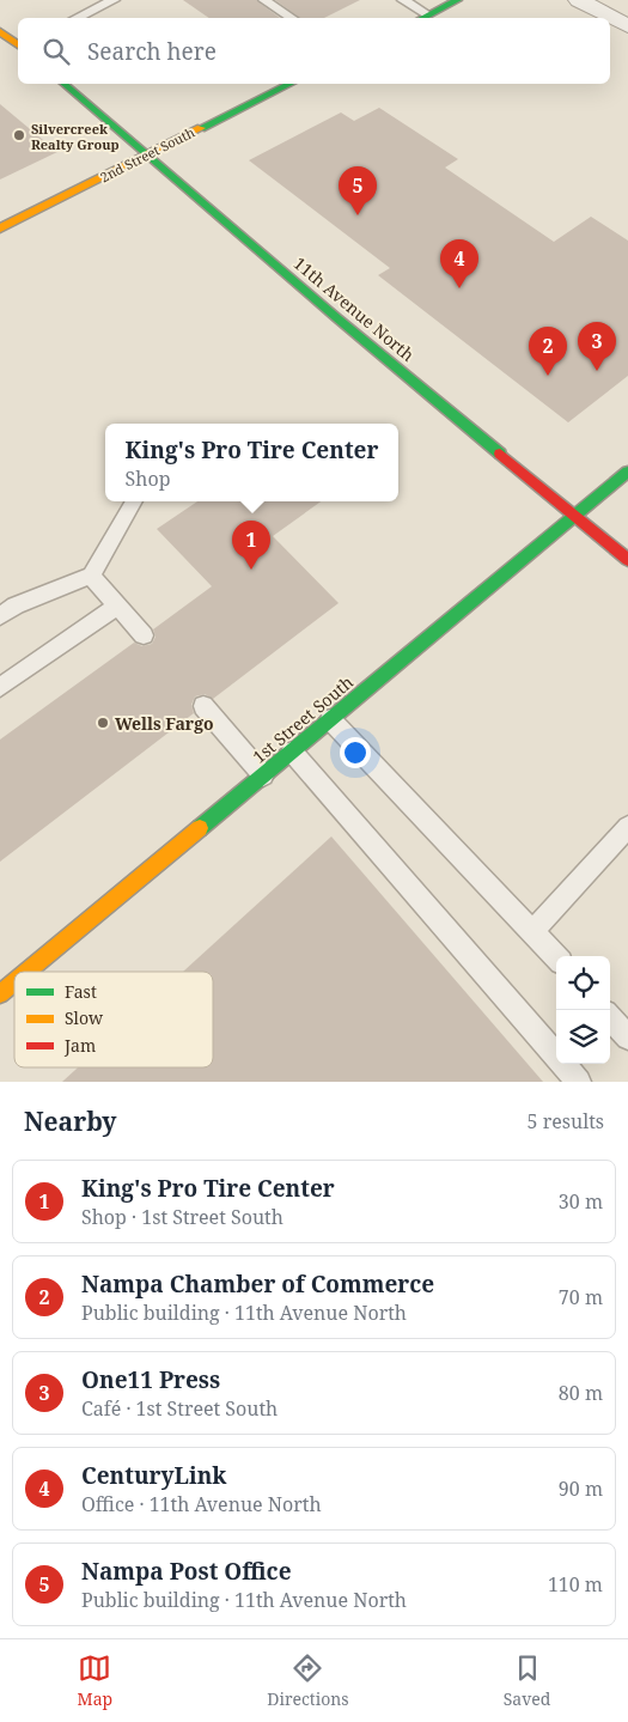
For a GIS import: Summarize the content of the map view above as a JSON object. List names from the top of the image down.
{
  "streets": {
    "main road": ["2nd Street South", "11th Avenue North", "1st Street South"]
  },
  "crossings": [
    ["2nd Street South", "11th Avenue North"],
    ["11th Avenue North", "1st Street South"]
  ],
  "places": ["Silvercreek Realty Group", "Wells Fargo"],
  "legend": ["Fast", "Slow", "Jam"],
  "page": {
    "search": "Search here",
    "pins": [
      "5",
      "4",
      "3",
      "2",
      "1"
    ],
    "popup": ["King's Pro Tire Center", "Shop"],
    "heading": ["Nearby", "5 results"],
    "list": [
      {
        "mark": "1",
        "name": "King's Pro Tire Center",
        "note": "Shop · 1st Street South",
        "value": "30 m"
      },
      {
        "mark": "2",
        "name": "Nampa Chamber of Commerce",
        "note": "Public building · 11th Avenue North",
        "value": "70 m"
      },
      {
        "mark": "3",
        "name": "One11 Press",
        "note": "Café · 1st Street South",
        "value": "80 m"
      },
      {
        "mark": "4",
        "name": "CenturyLink",
        "note": "Office · 11th Avenue North",
        "value": "90 m"
      },
      {
        "mark": "5",
        "name": "Nampa Post Office",
        "note": "Public building · 11th Avenue North",
        "value": "110 m"
      }
    ],
    "nav": ["Map", "Directions", "Saved"]
  }
}
